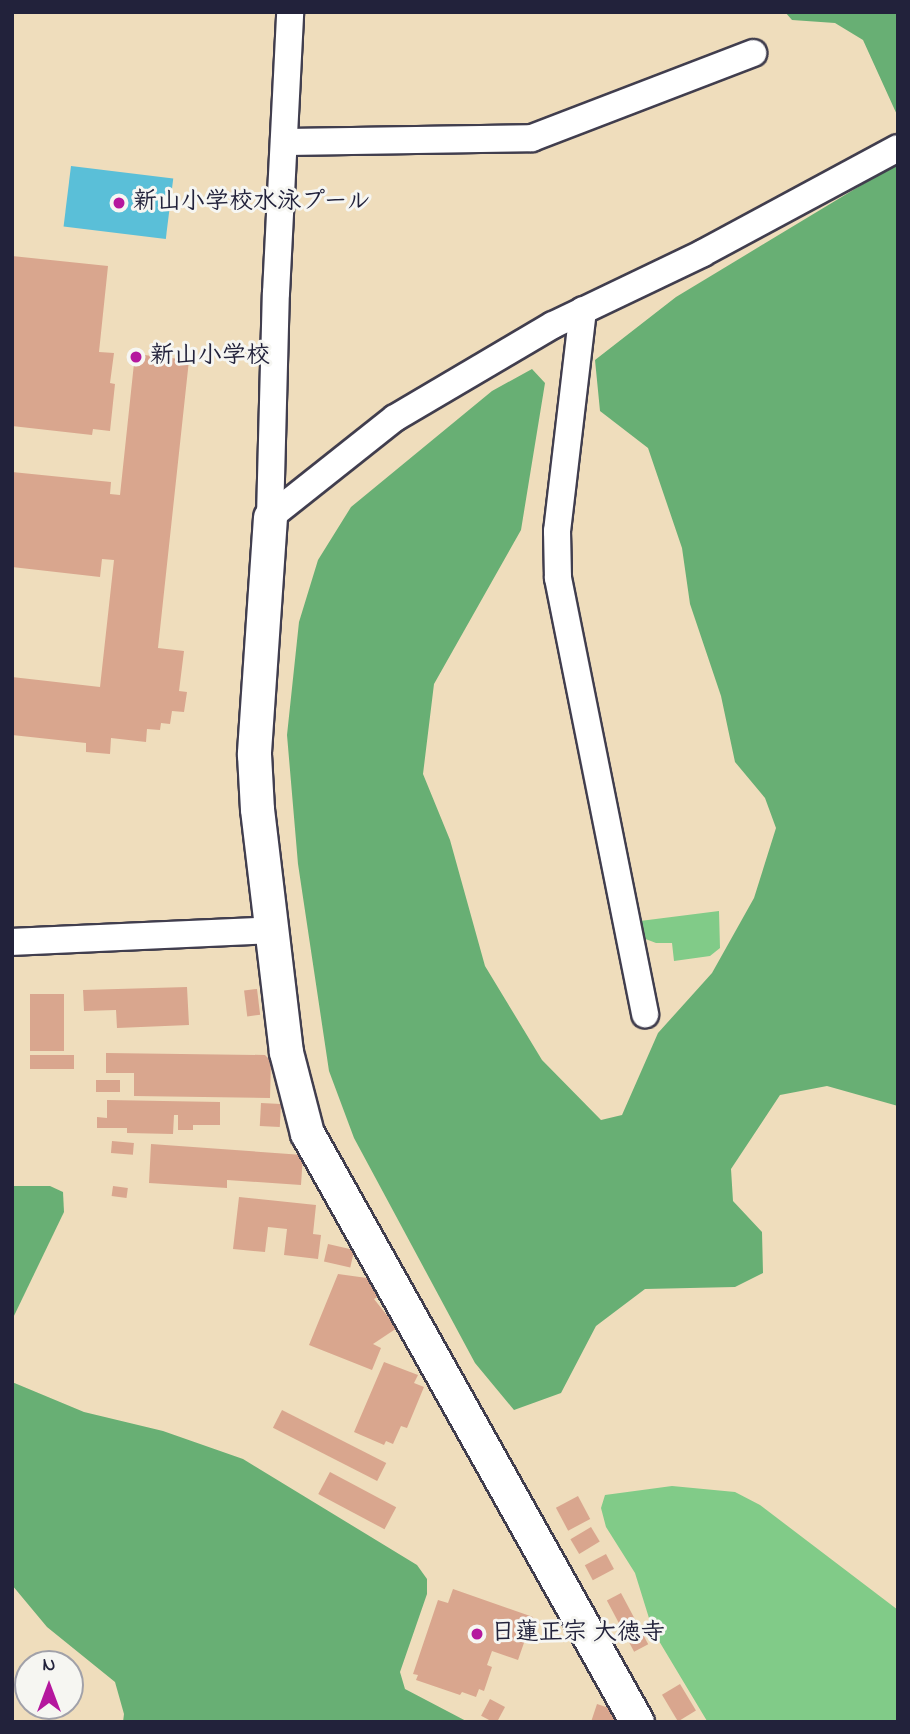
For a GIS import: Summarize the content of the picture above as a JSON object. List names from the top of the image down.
{
  "places": ["新山小学校水泳プール", "新山小学校", "日蓮正宗 大徳寺"],
  "north": "top"
}
